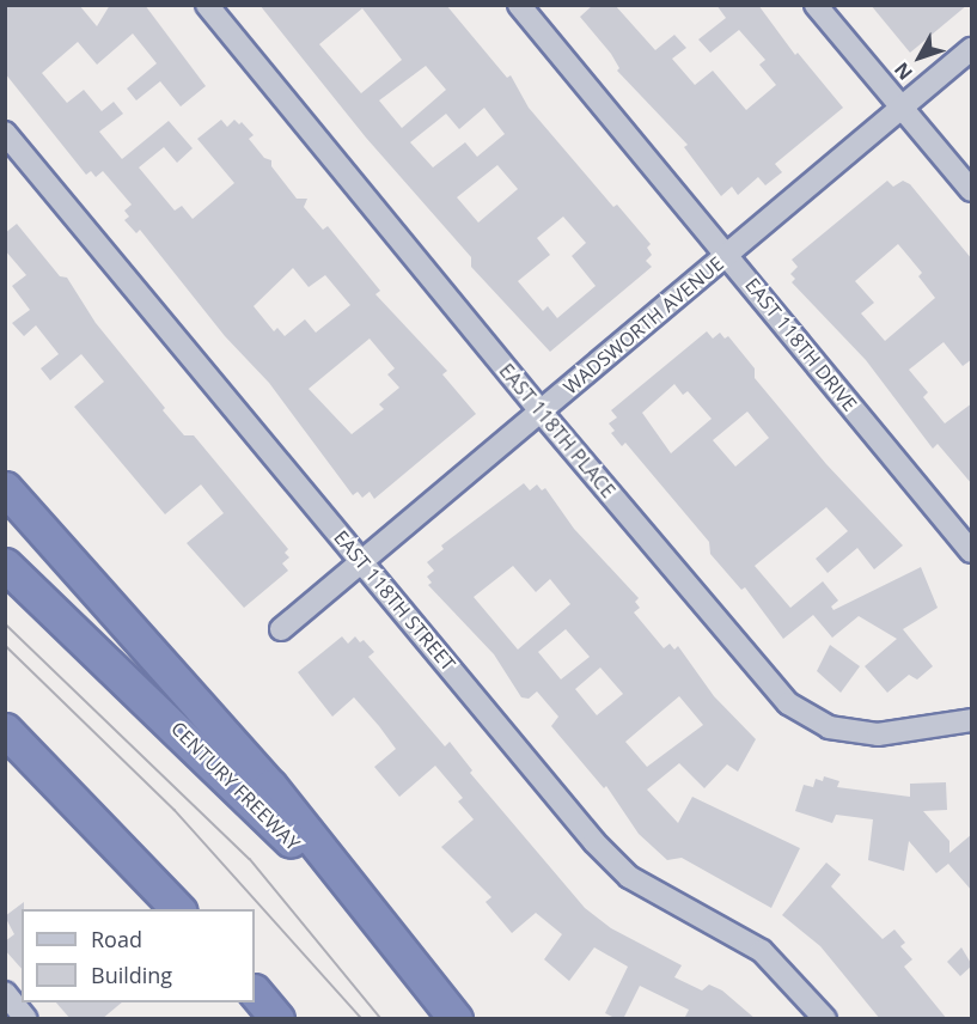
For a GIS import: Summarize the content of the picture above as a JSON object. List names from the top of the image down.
{
  "streets": {
    "highway": ["CENTURY FREEWAY"],
    "street": [
      "WADSWORTH AVENUE",
      "EAST 118TH DRIVE",
      "EAST 118TH PLACE",
      "EAST 118TH STREET"
    ]
  },
  "crossings": [
    ["WADSWORTH AVENUE", "EAST 118TH DRIVE"],
    ["WADSWORTH AVENUE", "EAST 118TH PLACE"],
    ["WADSWORTH AVENUE", "EAST 118TH STREET"]
  ],
  "legend": ["Road", "Building"],
  "north": "bottom left"
}
